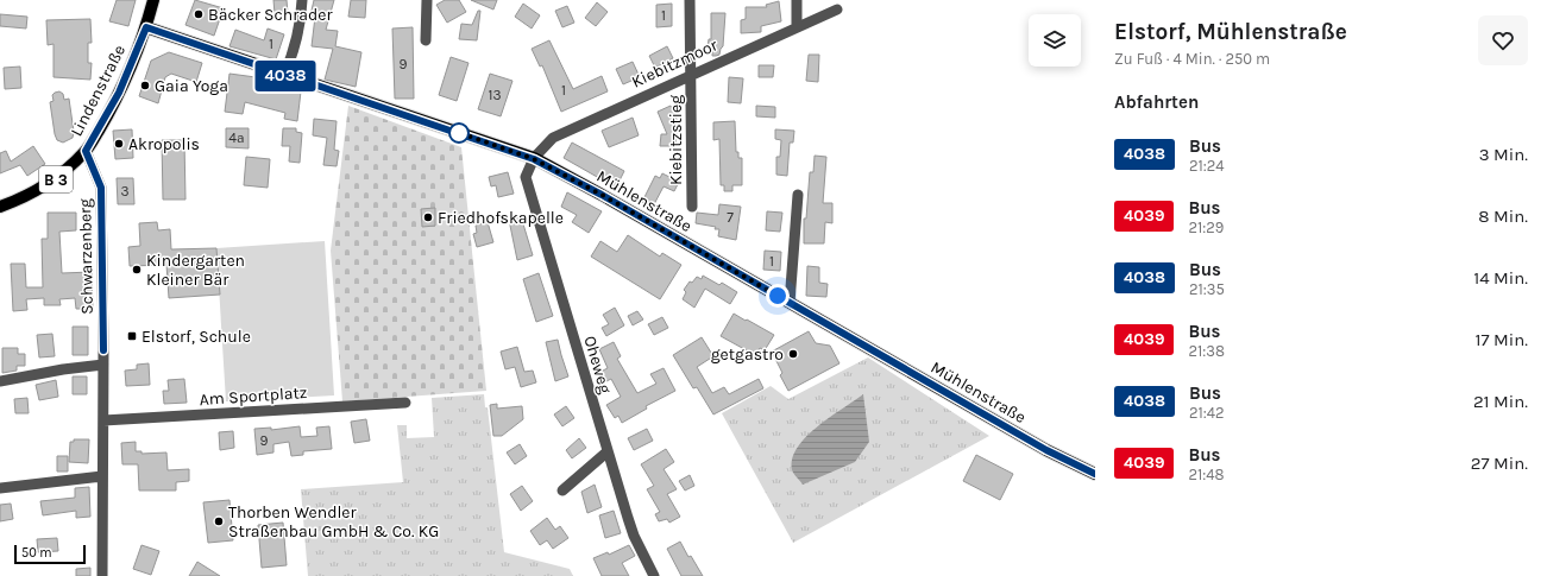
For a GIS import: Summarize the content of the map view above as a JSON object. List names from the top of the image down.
{
  "streets": {
    "main road": ["Lindenstraße", "B 3", "Mühlenstraße"],
    "street": [
      "Kiebitzmoor",
      "Kiebitzstieg",
      "Schwarzenberg",
      "Oheweg",
      "Am Sportplatz"
    ]
  },
  "crossings": [
    ["Kiebitzmoor", "Kiebitzstieg"],
    ["Kiebitzmoor", "Mühlenstraße"],
    ["Kiebitzmoor", "Oheweg"],
    ["Lindenstraße", "Mühlenstraße"],
    ["Lindenstraße", "Schwarzenberg"],
    ["Mühlenstraße", "Oheweg"],
    ["Schwarzenberg", "Am Sportplatz"]
  ],
  "places": {
    "other": [
      "Bäcker Schrader",
      "Gaia Yoga",
      "Akropolis",
      "Friedhofskapelle",
      "Kindergarten Kleiner Bär",
      "getgastro",
      "Thorben Wendler Straßenbau GmbH & Co. KG"
    ],
    "transit": ["Elstorf, Schule"]
  },
  "lines": ["bus line 4038"],
  "house_numbers": [
    "1",
    "1",
    "9",
    "1",
    "13",
    "4a",
    "3",
    "7",
    "1",
    "9"
  ],
  "scale_bar": "50 m",
  "page": {
    "on_map": "4038",
    "heading": [
      ["Elstorf, Mühlenstraße", "Zu Fuß · 4 Min. · 250 m"],
      "Abfahrten"
    ],
    "list": [
      {
        "mark": "4038",
        "name": "Bus",
        "note": "21:24",
        "value": "3 Min."
      },
      {
        "mark": "4039",
        "name": "Bus",
        "note": "21:29",
        "value": "8 Min."
      },
      {
        "mark": "4038",
        "name": "Bus",
        "note": "21:35",
        "value": "14 Min."
      },
      {
        "mark": "4039",
        "name": "Bus",
        "note": "21:38",
        "value": "17 Min."
      },
      {
        "mark": "4038",
        "name": "Bus",
        "note": "21:42",
        "value": "21 Min."
      },
      {
        "mark": "4039",
        "name": "Bus",
        "note": "21:48",
        "value": "27 Min."
      }
    ],
    "scale": "50 m"
  }
}
